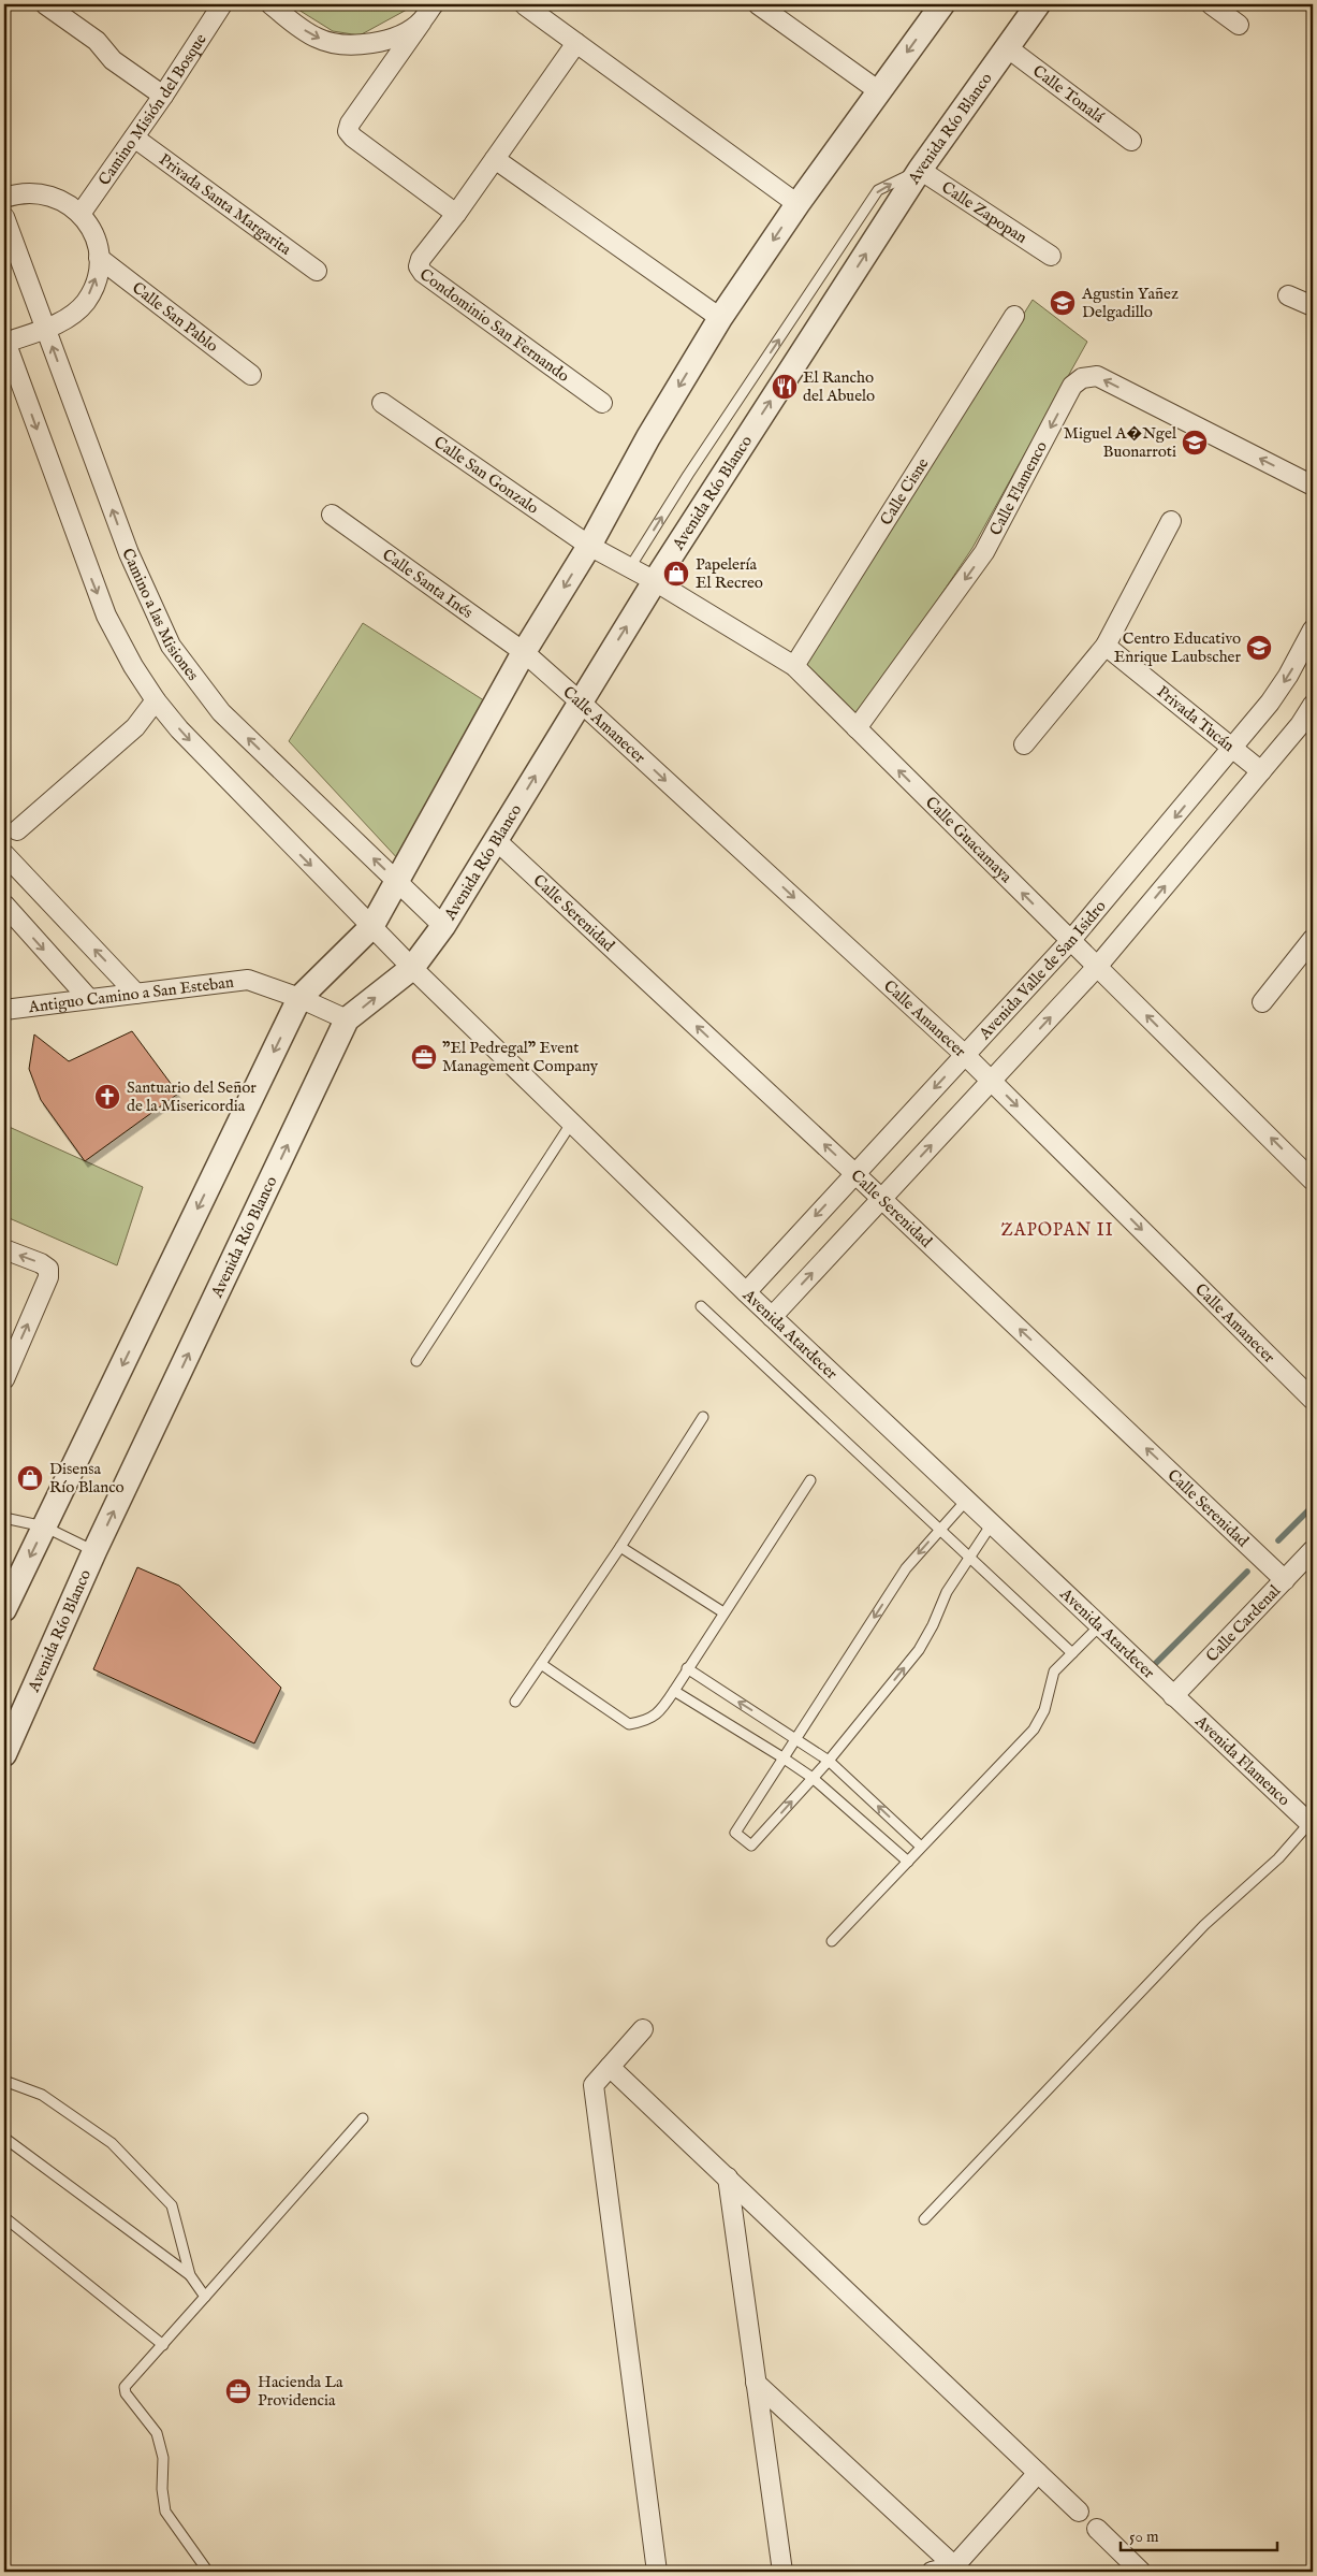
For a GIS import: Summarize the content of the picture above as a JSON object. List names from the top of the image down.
{
  "streets": {
    "street": [
      "Calle Tonalá",
      "Camino Misión del Bosque",
      "Avenida Río Blanco",
      "Privada Santa Margarita",
      "Calle Zapopan",
      "Calle San Pablo",
      "Condominio San Fernando",
      "Calle San Gonzalo",
      "Calle Flamenco",
      "Calle Cisne",
      "Calle Santa Inés",
      "Camino a las Misiones",
      "Privada Tucán",
      "Calle Amanecer",
      "Calle Guacamaya",
      "Calle Serenidad",
      "Avenida Valle de San Isidro",
      "Antiguo Camino a San Esteban",
      "Avenida Atardecer",
      "Calle Cardenal",
      "Avenida Flamenco"
    ]
  },
  "crossings": [
    ["Calle Tonalá", "Avenida Río Blanco"],
    ["Camino Misión del Bosque", "Privada Santa Margarita"],
    ["Avenida Río Blanco", "Calle Zapopan"],
    ["Avenida Río Blanco", "Camino a las Misiones"],
    ["Avenida Río Blanco", "Calle Amanecer"],
    ["Avenida Río Blanco", "Calle Guacamaya"],
    ["Avenida Río Blanco", "Calle Serenidad"],
    ["Avenida Río Blanco", "Antiguo Camino a San Esteban"],
    ["Avenida Río Blanco", "Avenida Atardecer"],
    ["Calle San Gonzalo", "Calle Guacamaya"],
    ["Calle Flamenco", "Calle Guacamaya"],
    ["Calle Cisne", "Calle Guacamaya"],
    ["Calle Santa Inés", "Calle Amanecer"],
    ["Privada Tucán", "Avenida Valle de San Isidro"],
    ["Calle Amanecer", "Avenida Valle de San Isidro"],
    ["Calle Guacamaya", "Avenida Valle de San Isidro"],
    ["Calle Serenidad", "Avenida Valle de San Isidro"],
    ["Calle Serenidad", "Calle Cardenal"],
    ["Avenida Valle de San Isidro", "Avenida Atardecer"],
    ["Avenida Atardecer", "Calle Cardenal"],
    ["Avenida Atardecer", "Avenida Flamenco"],
    ["Calle Cardenal", "Avenida Flamenco"]
  ],
  "one_way": ["Calle Amanecer", "Calle Guacamaya", "Calle Serenidad"],
  "districts": ["ZAPOPAN II"],
  "places": {
    "school or university": ["Agustin Yañez Delgadillo", "Miguel A�Ngel Buonarroti", "Centro Educativo Enrique Laubscher"],
    "restaurant": ["El Rancho del Abuelo"],
    "shop": ["Papelería El Recreo", "Disensa Río Blanco"],
    "office": ["\"El Pedregal\" Event Management Company", "Hacienda La Providencia"],
    "church": ["Santuario del Señor de la Misericordia"]
  },
  "scale_bar": "50 m"
}
